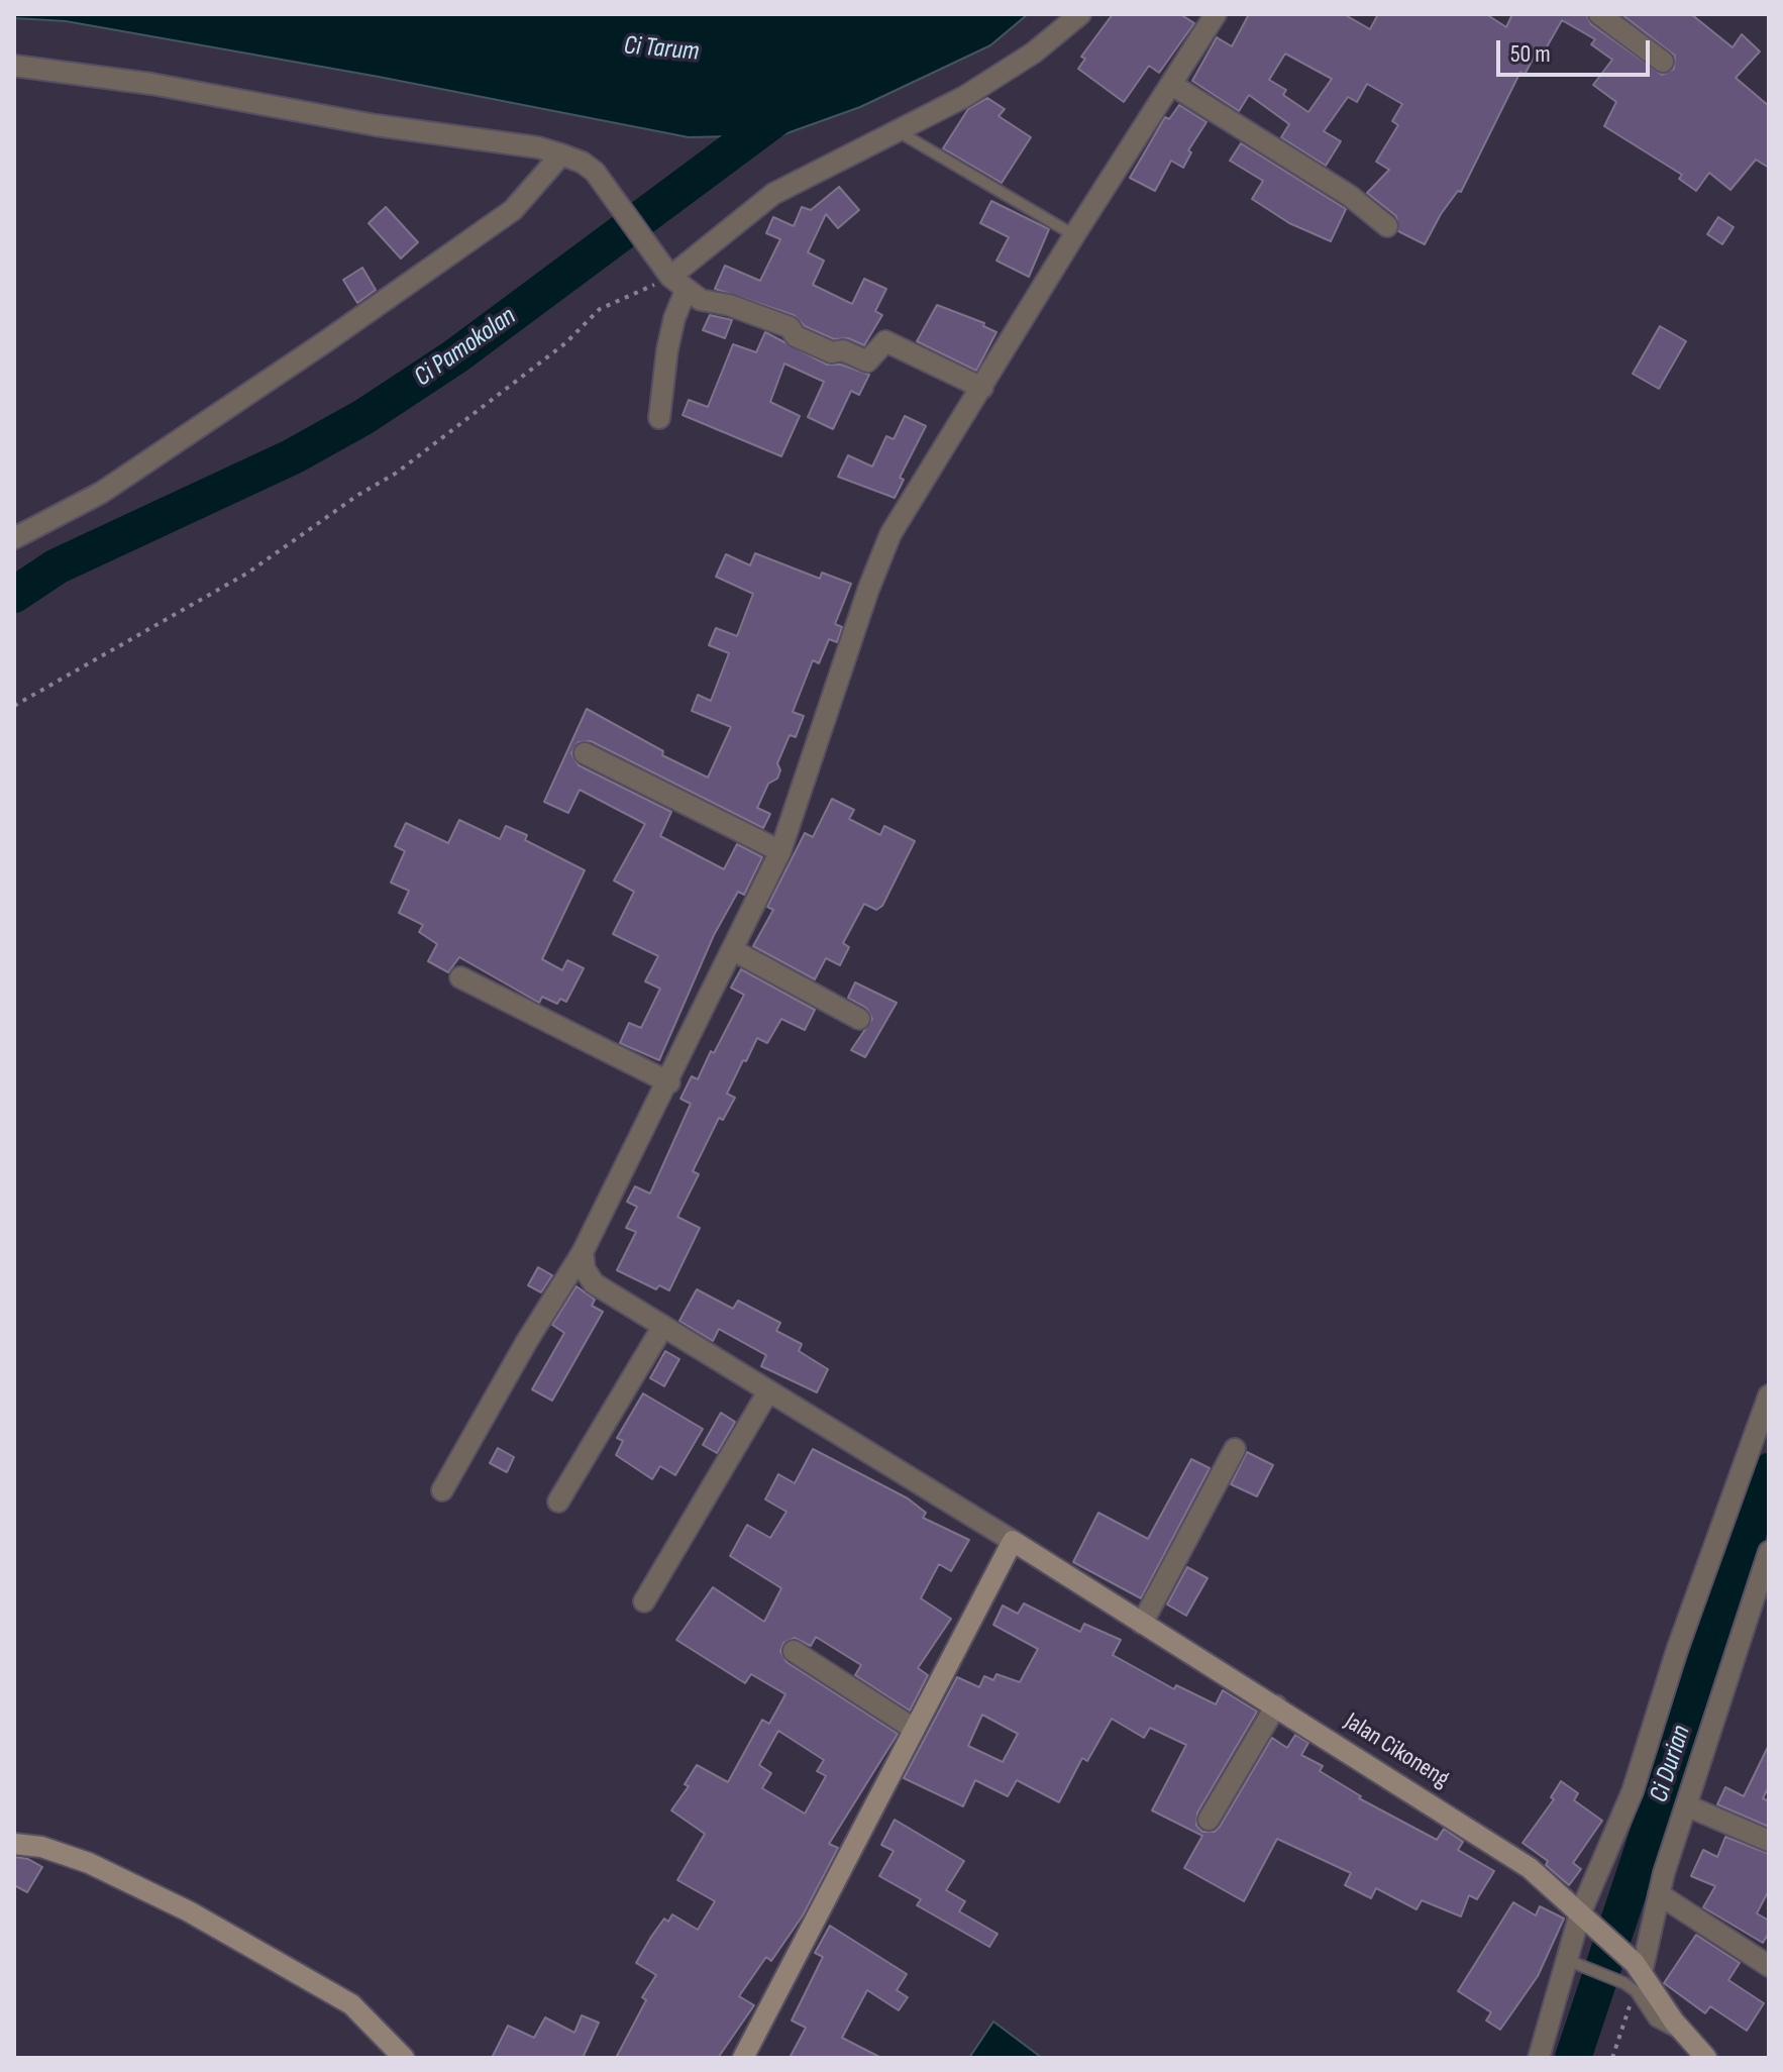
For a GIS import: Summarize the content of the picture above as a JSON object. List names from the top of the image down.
{
  "streets": {
    "street": ["Jalan Cikoneng"]
  },
  "water": ["Ci Tarum", "Ci Pamokolan", "Ci Durian"],
  "scale_bar": "50 m"
}
